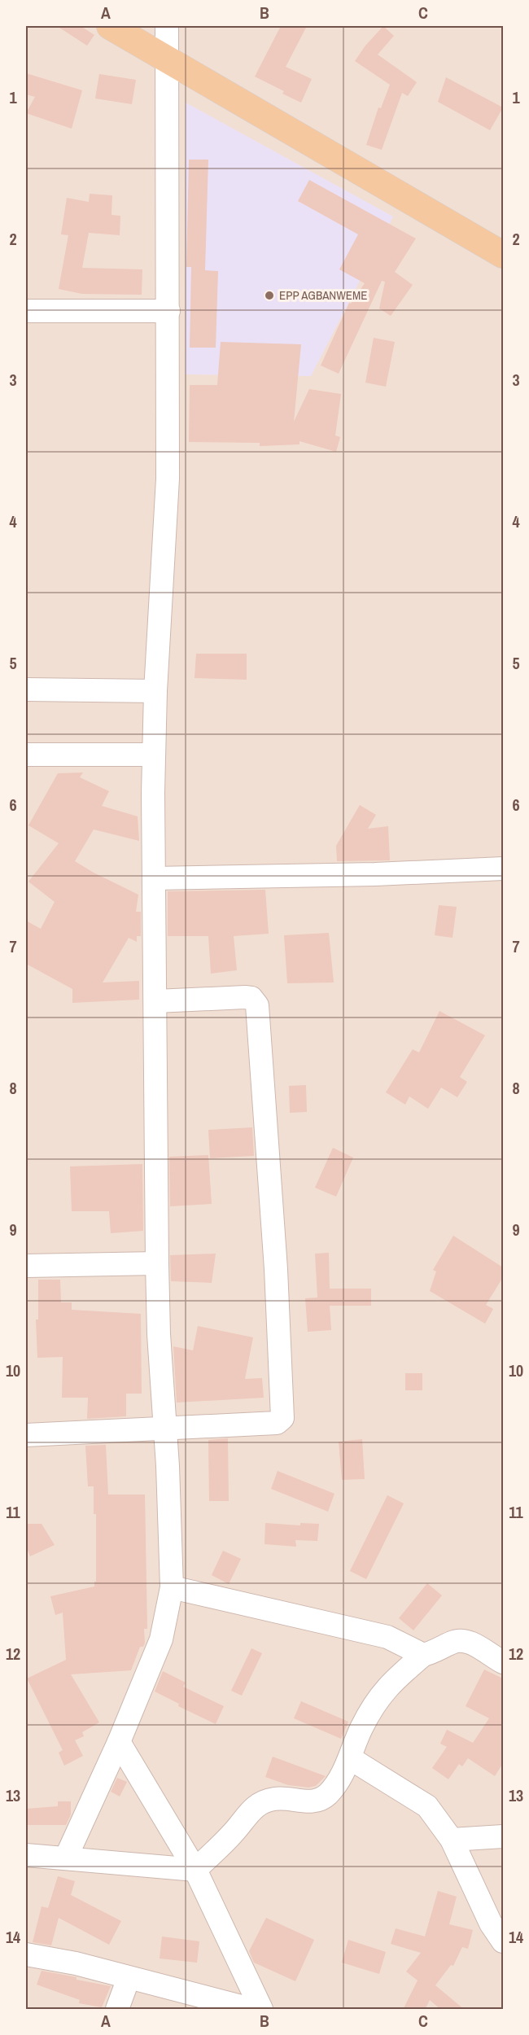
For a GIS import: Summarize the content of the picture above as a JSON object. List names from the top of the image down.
{
  "places": ["EPP AGBANWEME"],
  "grid": {
    "columns": ["A", "B", "C"],
    "rows": [
      "1",
      "2",
      "3",
      "4",
      "5",
      "6",
      "7",
      "8",
      "9",
      "10",
      "11",
      "12",
      "13",
      "14"
    ]
  }
}
